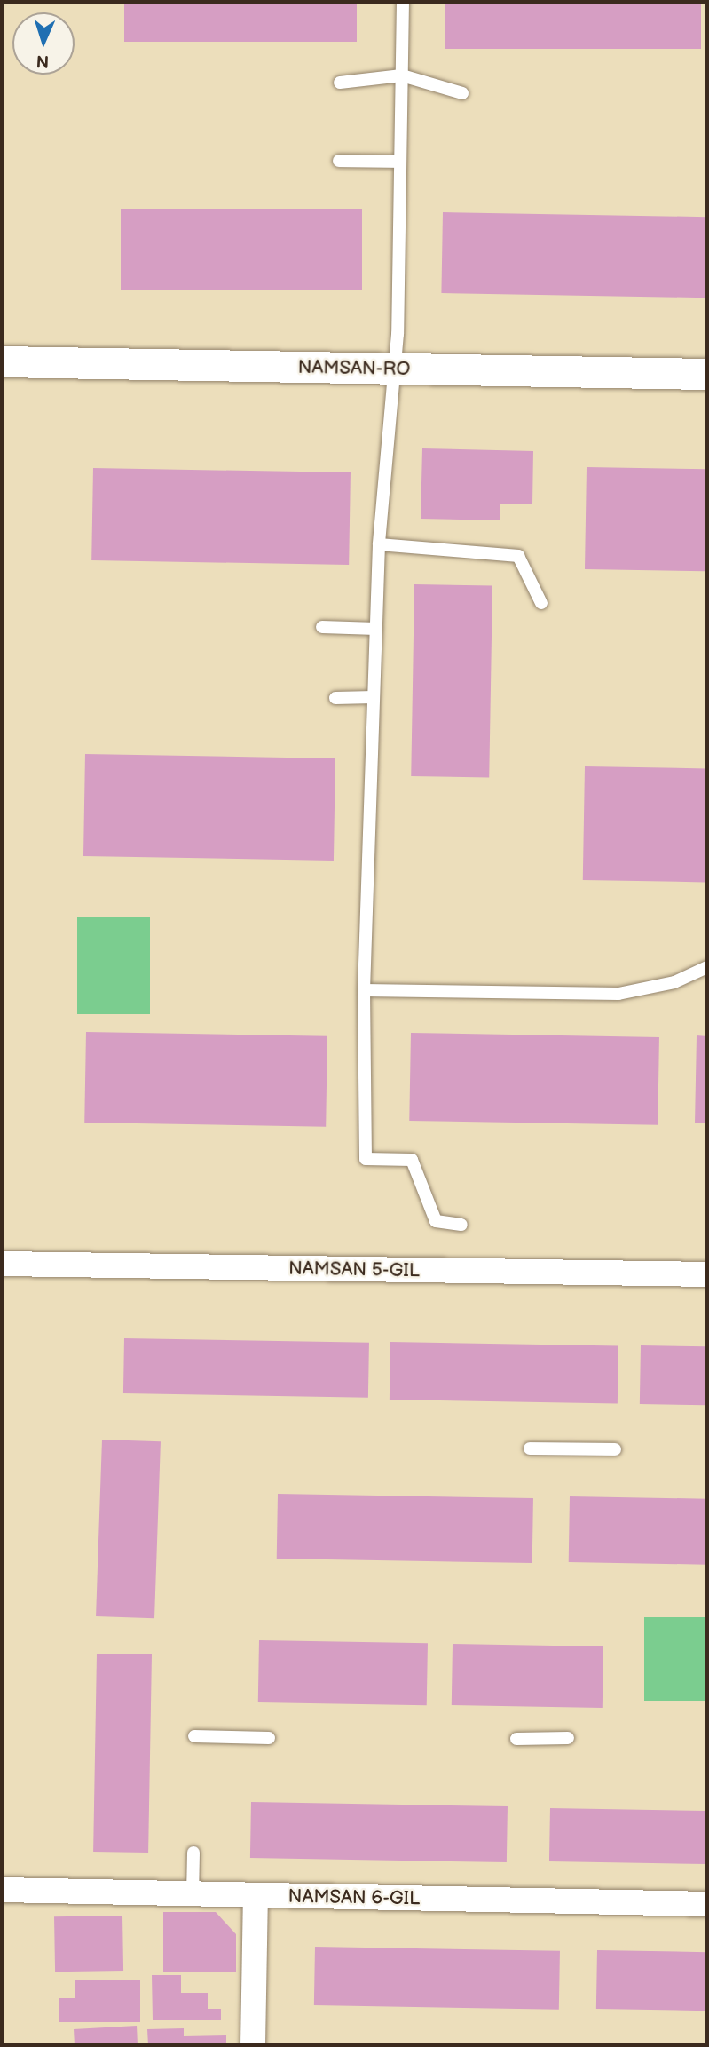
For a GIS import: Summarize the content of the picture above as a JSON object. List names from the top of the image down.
{
  "streets": {
    "street": ["NAMSAN-RO", "NAMSAN 5-GIL", "NAMSAN 6-GIL"]
  },
  "north": "bottom"
}
